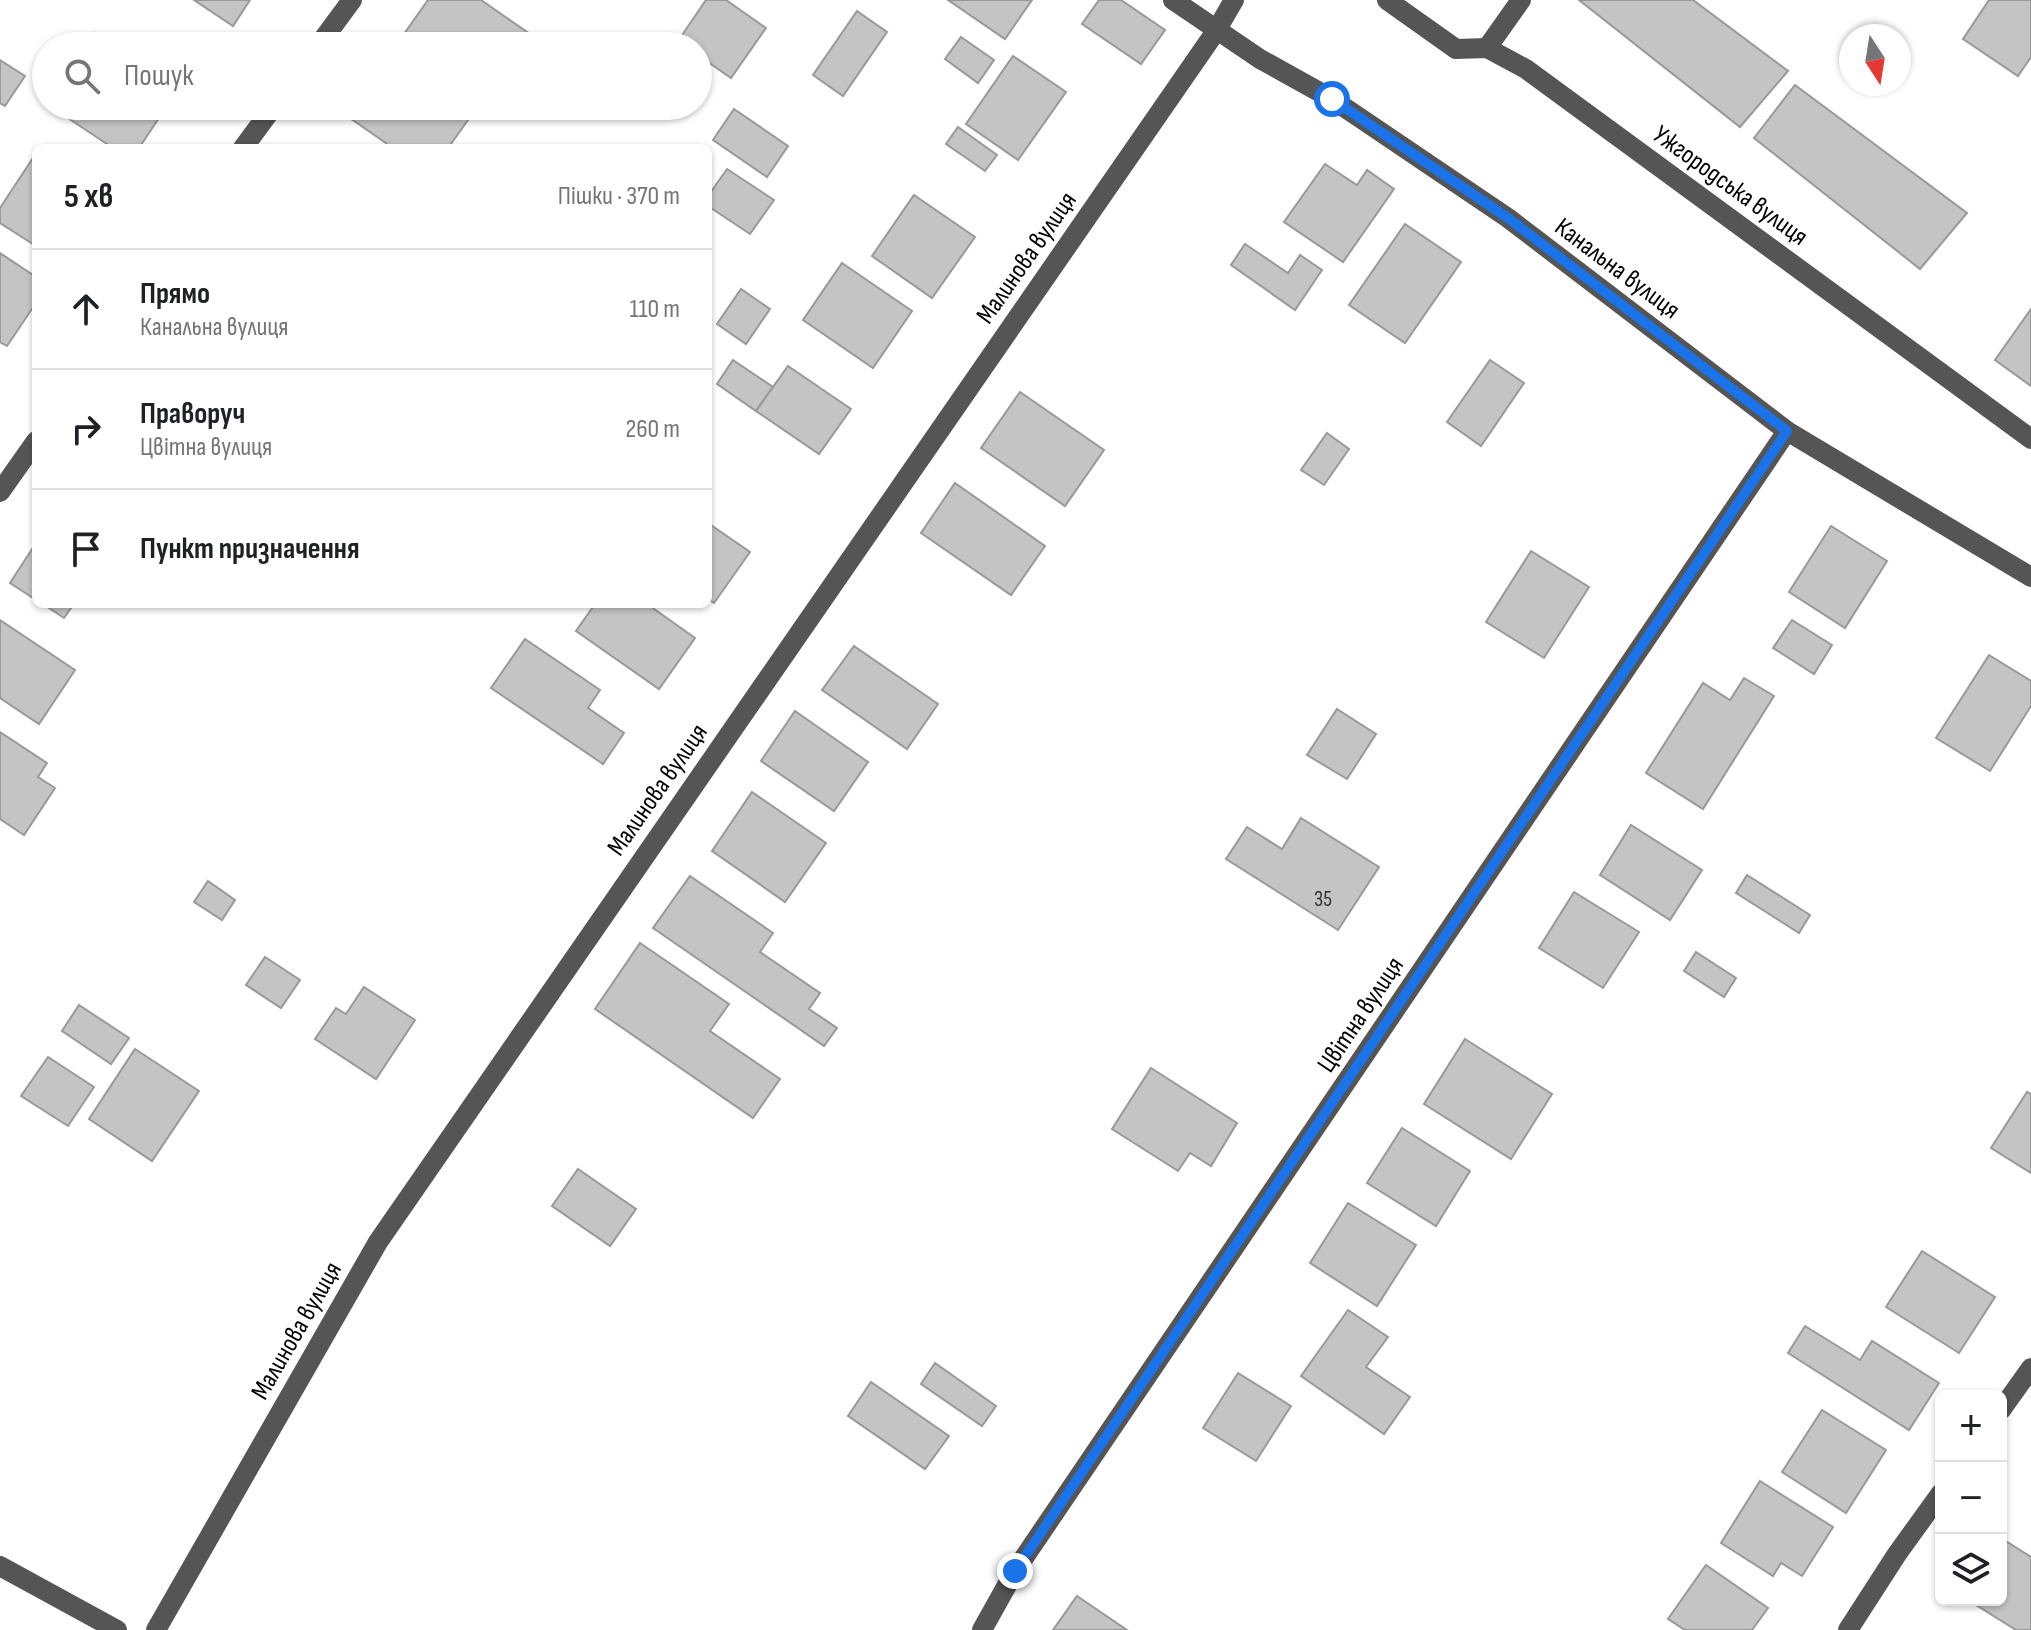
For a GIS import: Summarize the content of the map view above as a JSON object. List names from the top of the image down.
{
  "streets": {
    "street": [
      "Ужгородська вулиця",
      "Малинова вулиця",
      "Канальна вулиця",
      "Цвітна вулиця"
    ]
  },
  "crossings": [
    ["Малинова вулиця", "Канальна вулиця"],
    ["Канальна вулиця", "Цвітна вулиця"]
  ],
  "house_numbers": ["35"],
  "north": "bottom",
  "page": {
    "search": "Пошук",
    "heading": ["5 хв", "Пішки · 370 m"],
    "list": [
      ["Прямо", "Канальна вулиця", "110 m"],
      ["Праворуч", "Цвітна вулиця", "260 m"],
      "Пункт призначення"
    ],
    "map_buttons": ["+", "−"]
  }
}
